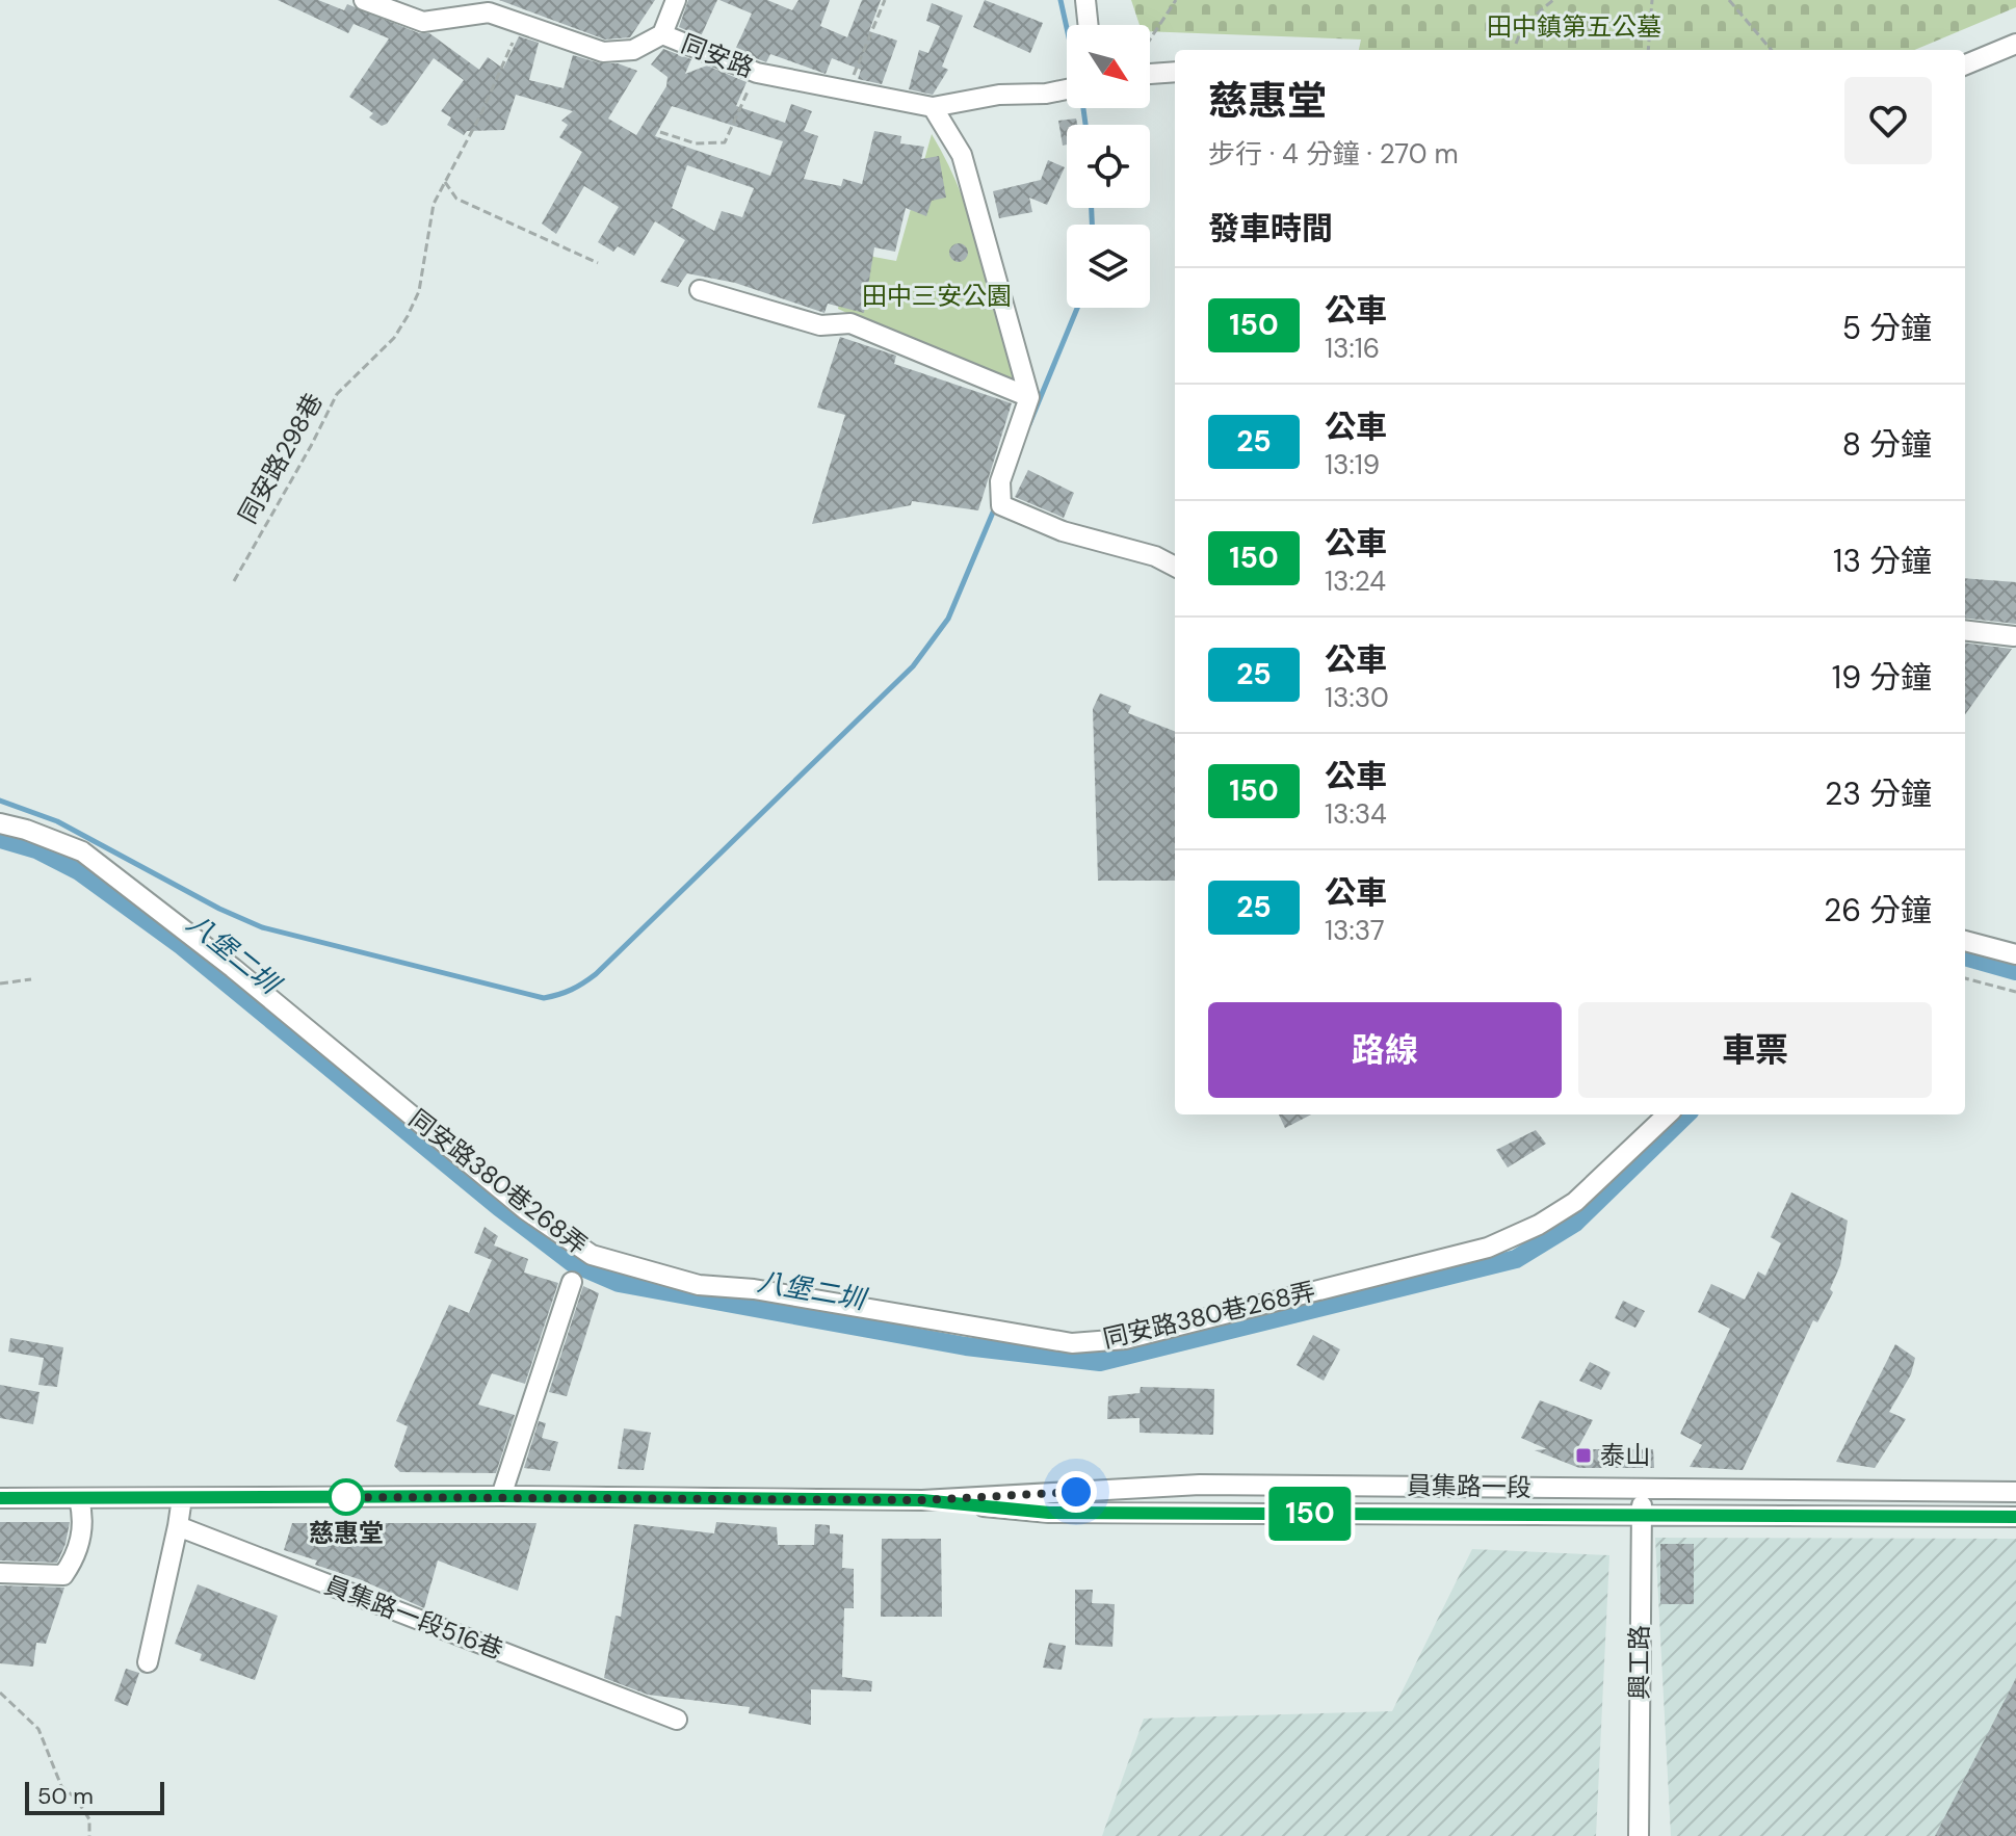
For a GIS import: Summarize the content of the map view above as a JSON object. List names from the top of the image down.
{
  "streets": {
    "street": [
      "同安路",
      "同安路380巷268弄",
      "員集路一段",
      "員集路一段516巷",
      "興工路"
    ],
    "path": ["同安路298巷"]
  },
  "crossings": [
    ["同安路", "同安路298巷"],
    ["員集路一段", "興工路"]
  ],
  "water": ["八堡二圳"],
  "parks": ["田中鎮第五公墓", "田中三安公園"],
  "places": {
    "transit": ["泰山"],
    "other": ["慈惠堂"]
  },
  "lines": ["bus line 150"],
  "scale_bar": "50 m",
  "north": "bottom right",
  "page": {
    "on_map": "150",
    "heading": [
      ["慈惠堂", "步行 · 4 分鐘 · 270 m"],
      "發車時間"
    ],
    "list": [
      {
        "mark": "150",
        "name": "公車",
        "note": "13:16",
        "value": "5 分鐘"
      },
      {
        "mark": "25",
        "name": "公車",
        "note": "13:19",
        "value": "8 分鐘"
      },
      {
        "mark": "150",
        "name": "公車",
        "note": "13:24",
        "value": "13 分鐘"
      },
      {
        "mark": "25",
        "name": "公車",
        "note": "13:30",
        "value": "19 分鐘"
      },
      {
        "mark": "150",
        "name": "公車",
        "note": "13:34",
        "value": "23 分鐘"
      },
      {
        "mark": "25",
        "name": "公車",
        "note": "13:37",
        "value": "26 分鐘"
      }
    ],
    "buttons": ["路線", "車票"],
    "scale": "50 m"
  }
}
